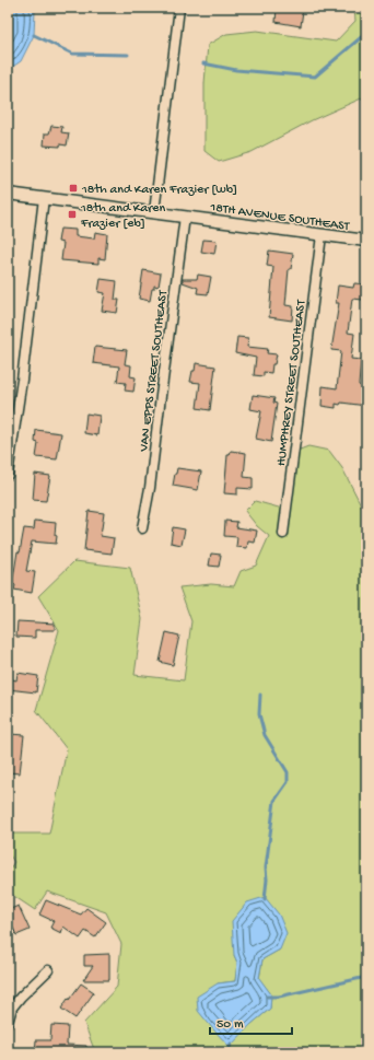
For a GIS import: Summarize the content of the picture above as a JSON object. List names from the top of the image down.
{
  "streets": {
    "street": ["18TH AVENUE SOUTHEAST", "VAN EPPS STREET SOUTHEAST", "HUMPHREY STREET SOUTHEAST"]
  },
  "crossings": [
    ["18TH AVENUE SOUTHEAST", "VAN EPPS STREET SOUTHEAST"],
    ["18TH AVENUE SOUTHEAST", "HUMPHREY STREET SOUTHEAST"]
  ],
  "places": {
    "transit": ["18th and Karen Frazier [wb]", "18th and Karen Frazier [eb]"]
  },
  "scale_bar": "50 m"
}
